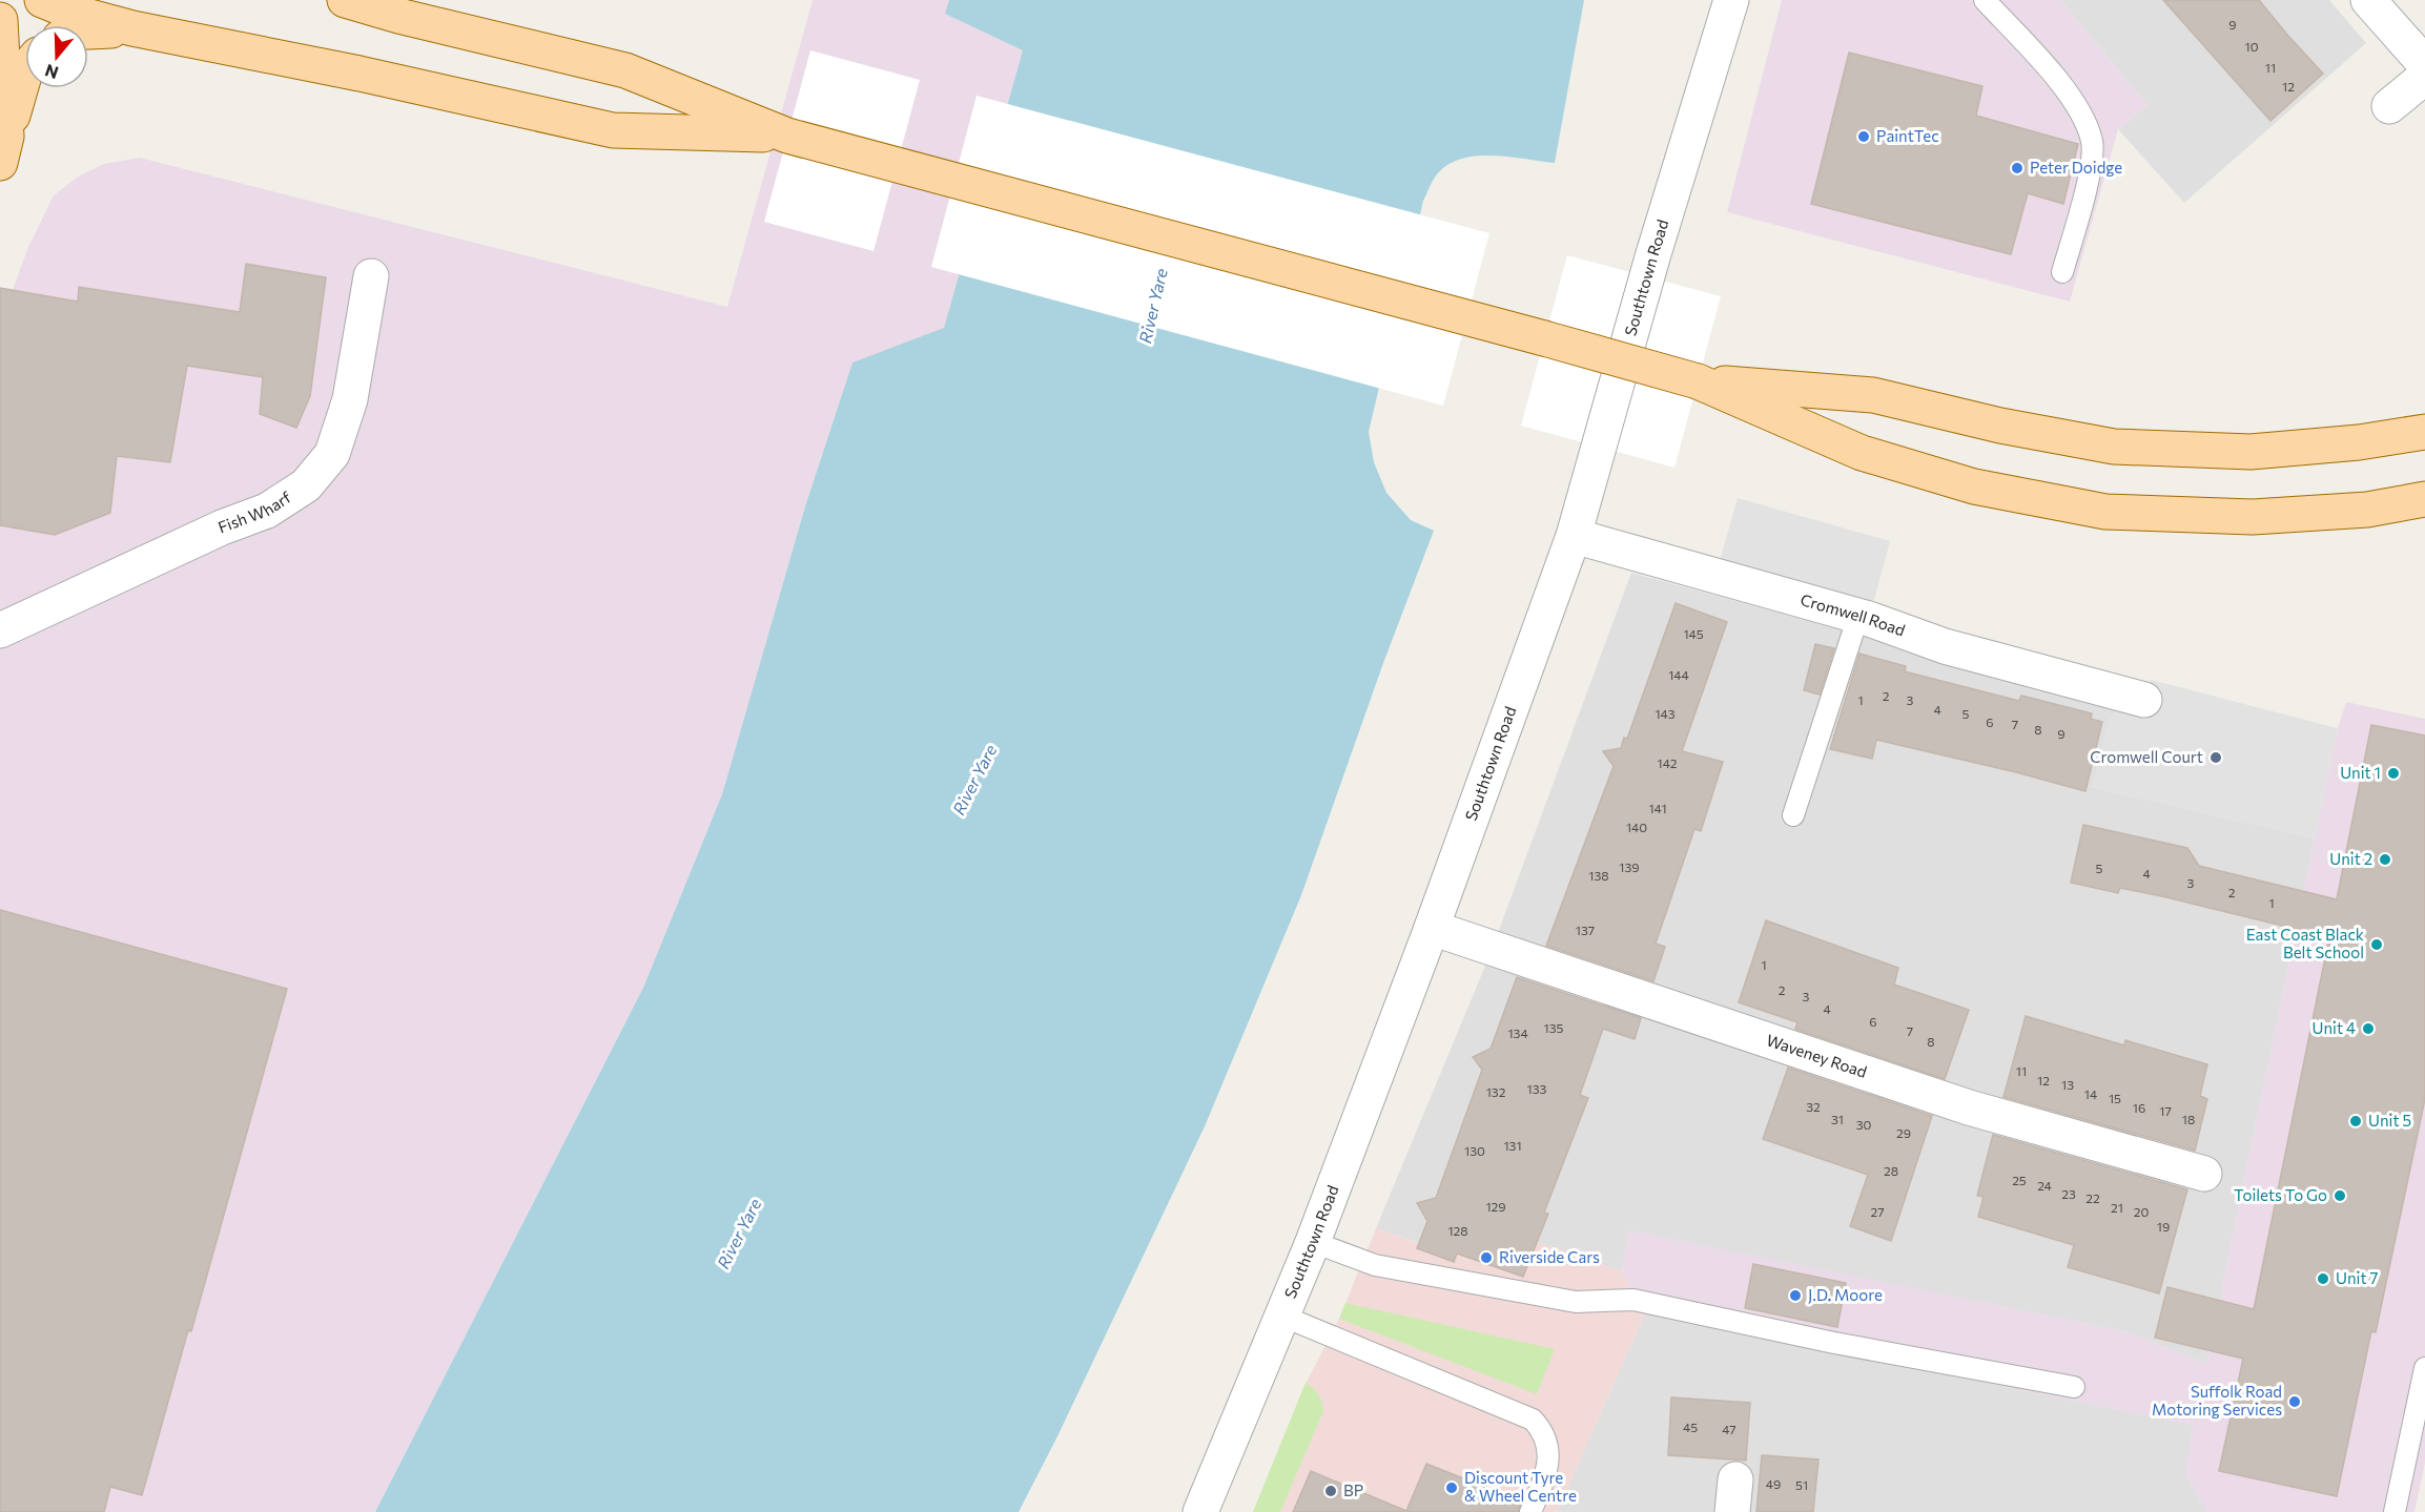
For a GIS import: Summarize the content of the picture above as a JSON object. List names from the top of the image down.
{
  "streets": {
    "street": [
      "Southtown Road",
      "Fish Wharf",
      "Cromwell Road",
      "Waveney Road"
    ]
  },
  "crossings": [
    ["Southtown Road", "Cromwell Road"],
    ["Southtown Road", "Waveney Road"]
  ],
  "water": ["River Yare"],
  "places": [
    "PaintTec",
    "Peter Doidge",
    "Cromwell Court",
    "Unit 1",
    "Unit 2",
    "East Coast Black Belt School",
    "Unit 4",
    "Unit 5",
    "Toilets To Go",
    "Riverside Cars",
    "Unit 7",
    "J.D. Moore",
    "Suffolk Road Motoring Services",
    "Discount Tyre & Wheel Centre",
    "BP"
  ],
  "house_numbers": [
    "9",
    "10",
    "11",
    "12",
    "145",
    "144",
    "2",
    "1",
    "3",
    "4",
    "143",
    "5",
    "6",
    "7",
    "8",
    "9",
    "142",
    "141",
    "140",
    "139",
    "5",
    "4",
    "138",
    "3",
    "2",
    "1",
    "137",
    "1",
    "2",
    "3",
    "4",
    "6",
    "135",
    "7",
    "134",
    "8",
    "11",
    "12",
    "13",
    "133",
    "132",
    "14",
    "15",
    "32",
    "16",
    "17",
    "31",
    "18",
    "30",
    "29",
    "131",
    "130",
    "28",
    "25",
    "24",
    "23",
    "22",
    "129",
    "21",
    "27",
    "20",
    "19",
    "128",
    "45",
    "47",
    "49",
    "51"
  ],
  "north": "bottom"
}
